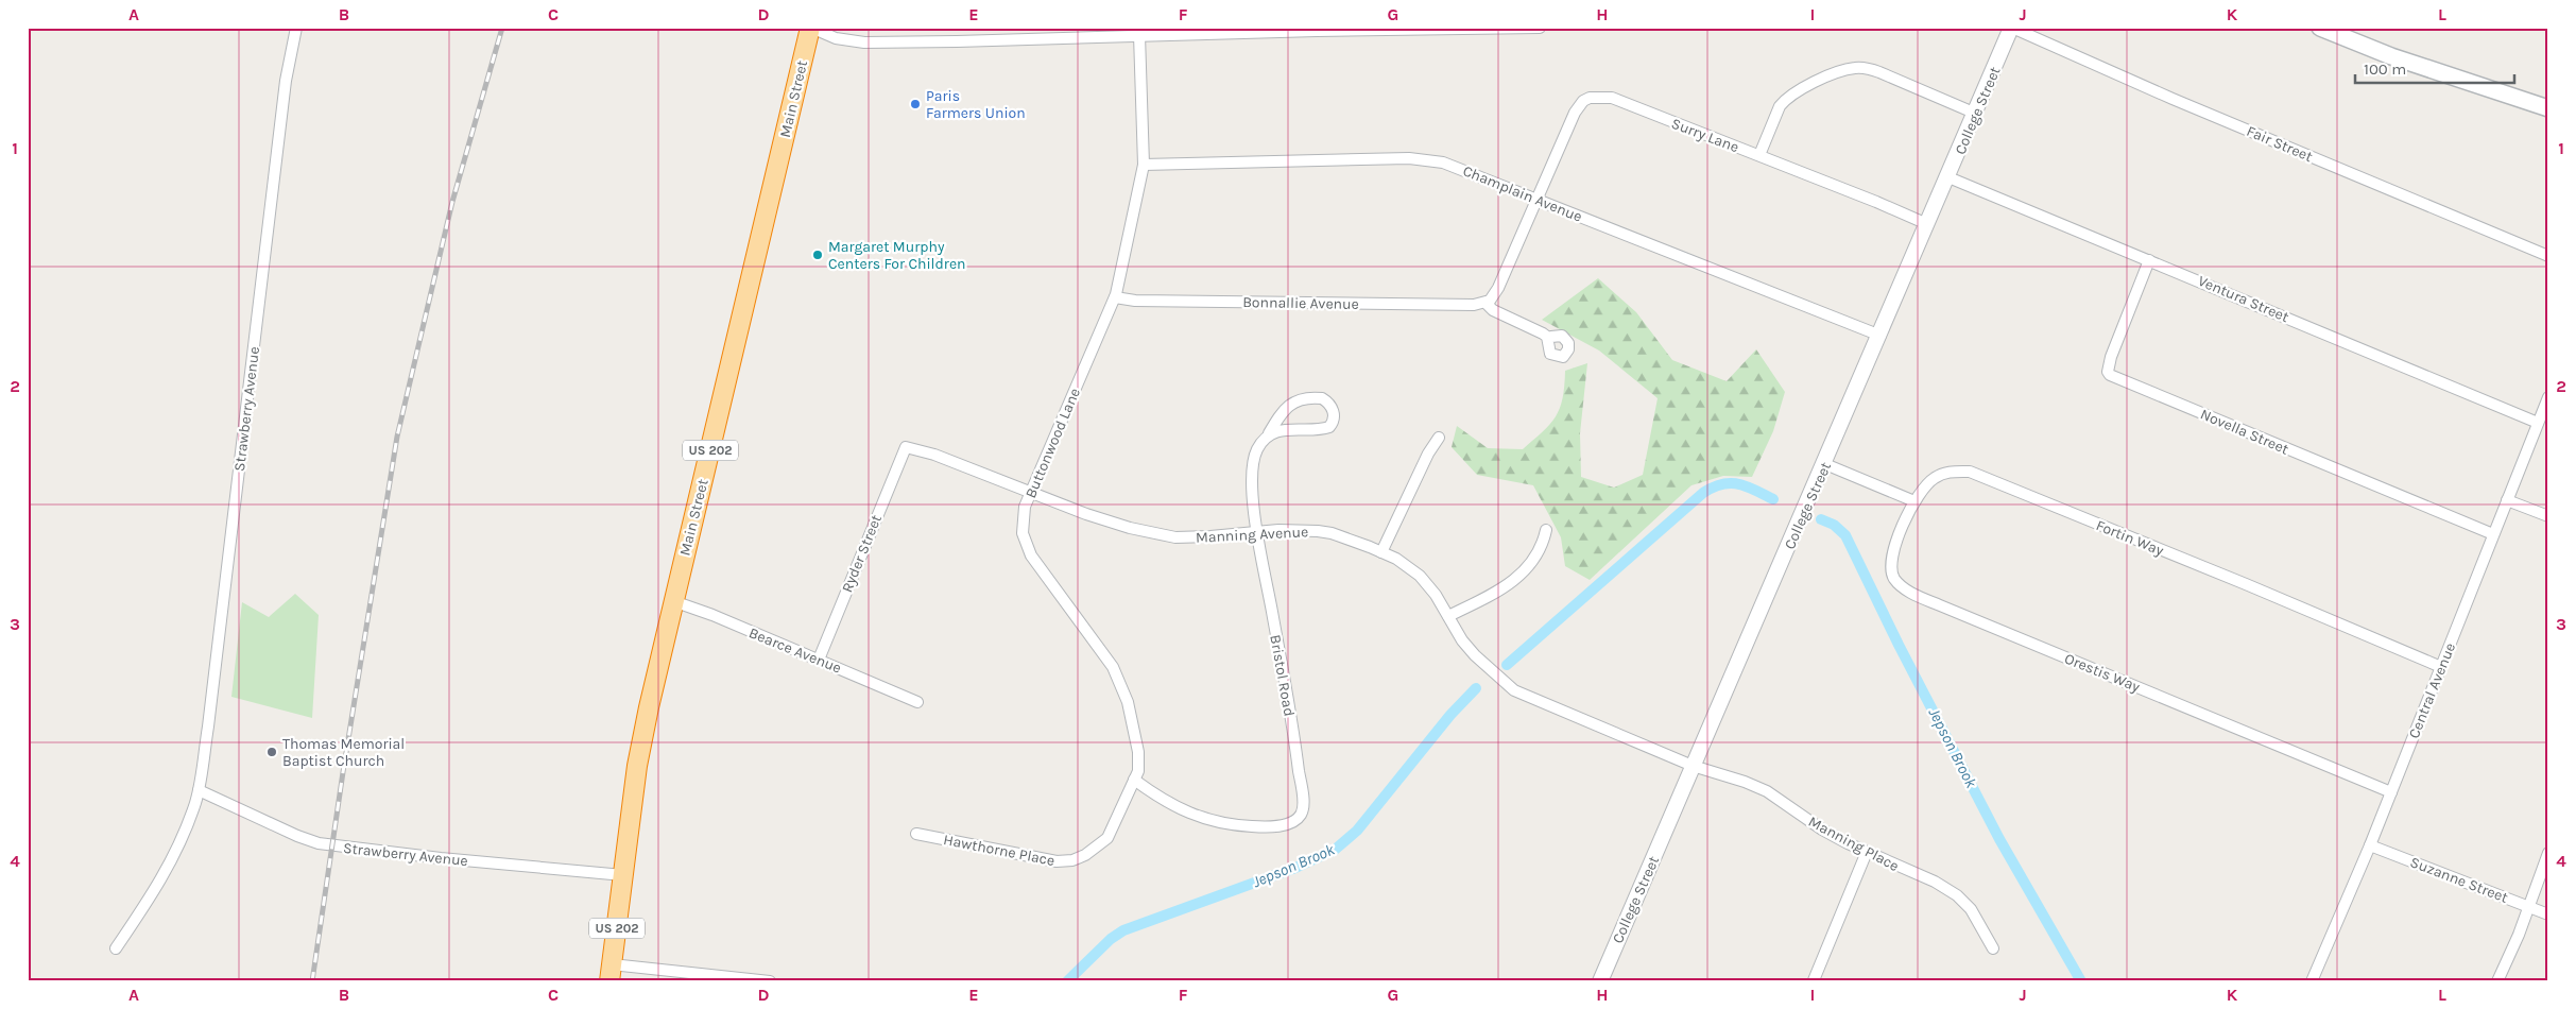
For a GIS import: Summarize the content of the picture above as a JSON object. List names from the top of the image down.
{
  "streets": {
    "highway": ["Main Street", "US 202"],
    "street": [
      "College Street",
      "Surry Lane",
      "Fair Street",
      "Champlain Avenue",
      "Ventura Street",
      "Bonnallie Avenue",
      "Strawberry Avenue",
      "Novella Street",
      "Buttonwood Lane",
      "Manning Avenue",
      "Fortin Way",
      "Ryder Street",
      "Bearce Avenue",
      "Orestis Way",
      "Bristol Road",
      "Central Avenue",
      "Manning Place",
      "Hawthorne Place",
      "Suzanne Street"
    ]
  },
  "crossings": [
    ["Main Street", "Strawberry Avenue"],
    ["Main Street", "Bearce Avenue"],
    ["College Street", "Surry Lane"],
    ["College Street", "Fair Street"],
    ["College Street", "Champlain Avenue"],
    ["College Street", "Ventura Street"],
    ["College Street", "Manning Avenue"],
    ["College Street", "Manning Place"],
    ["Surry Lane", "Champlain Avenue"],
    ["Surry Lane", "Bonnallie Avenue"],
    ["Champlain Avenue", "Buttonwood Lane"],
    ["Ventura Street", "Novella Street"],
    ["Ventura Street", "Central Avenue"],
    ["Bonnallie Avenue", "Buttonwood Lane"],
    ["Novella Street", "Central Avenue"],
    ["Buttonwood Lane", "Manning Avenue"],
    ["Buttonwood Lane", "Bristol Road"],
    ["Buttonwood Lane", "Hawthorne Place"],
    ["Manning Avenue", "Ryder Street"],
    ["Manning Avenue", "Bristol Road"],
    ["Manning Avenue", "Manning Place"],
    ["Fortin Way", "Orestis Way"],
    ["Fortin Way", "Central Avenue"],
    ["Ryder Street", "Bearce Avenue"],
    ["Orestis Way", "Central Avenue"],
    ["Bristol Road", "Hawthorne Place"],
    ["Central Avenue", "Suzanne Street"]
  ],
  "water": ["Jepson Brook"],
  "places": ["Paris Farmers Union", "Margaret Murphy Centers For Children", "Thomas Memorial Baptist Church"],
  "scale_bar": "100 m",
  "grid": {
    "columns": [
      "A",
      "B",
      "C",
      "D",
      "E",
      "F",
      "G",
      "H",
      "I",
      "J",
      "K",
      "L"
    ],
    "rows": [
      "1",
      "2",
      "3",
      "4"
    ]
  }
}
